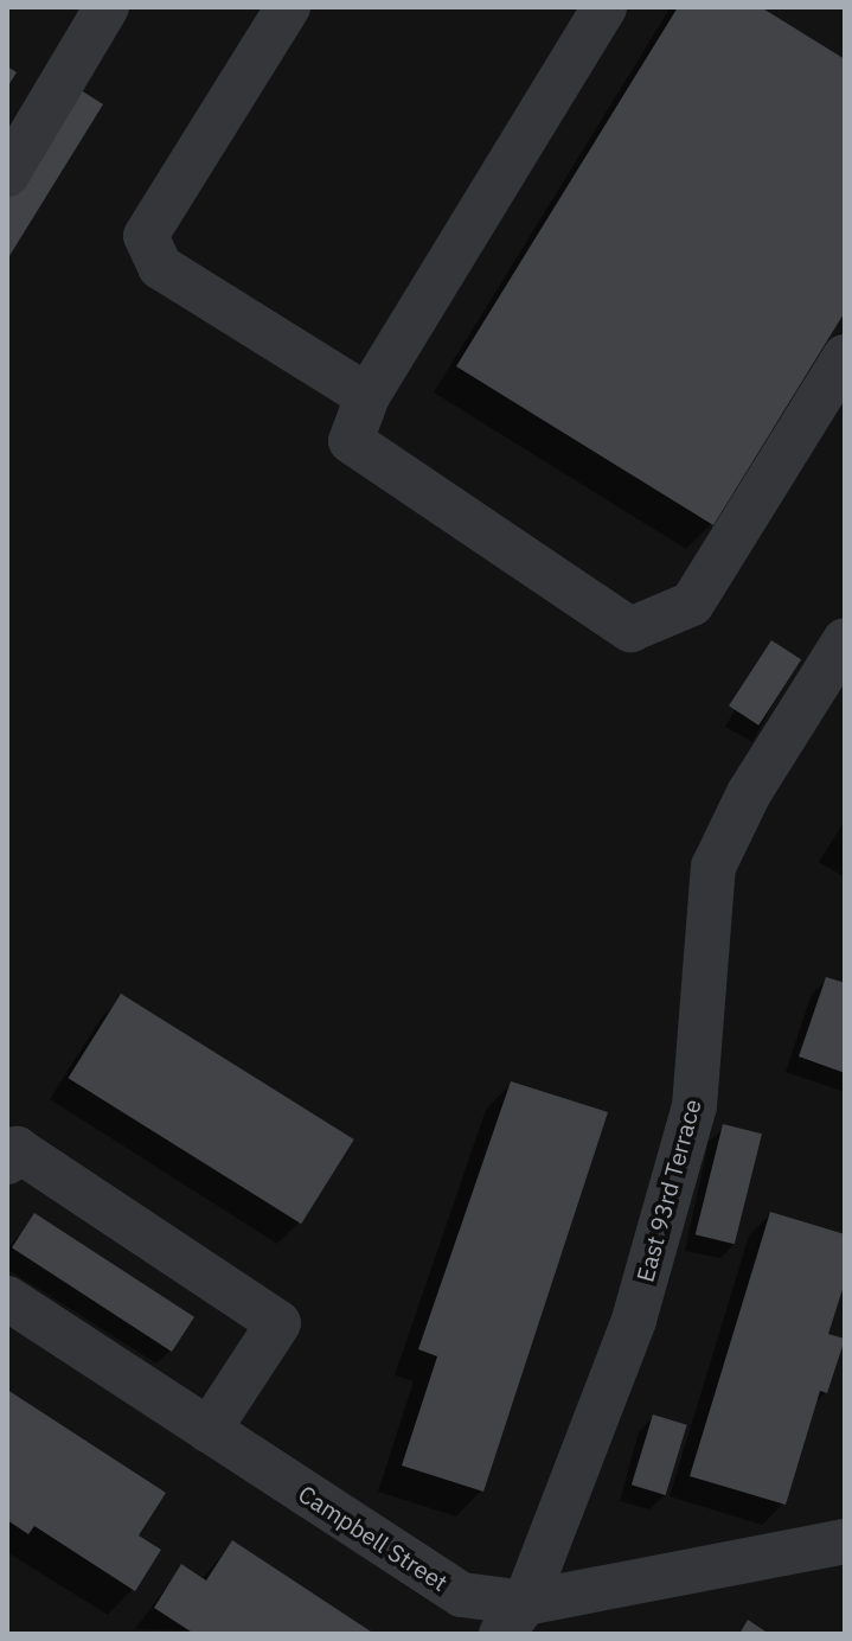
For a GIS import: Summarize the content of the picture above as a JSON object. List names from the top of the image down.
{
  "streets": {
    "street": ["East 93rd Terrace", "Campbell Street"]
  },
  "crossings": [
    ["East 93rd Terrace", "Campbell Street"]
  ]
}
